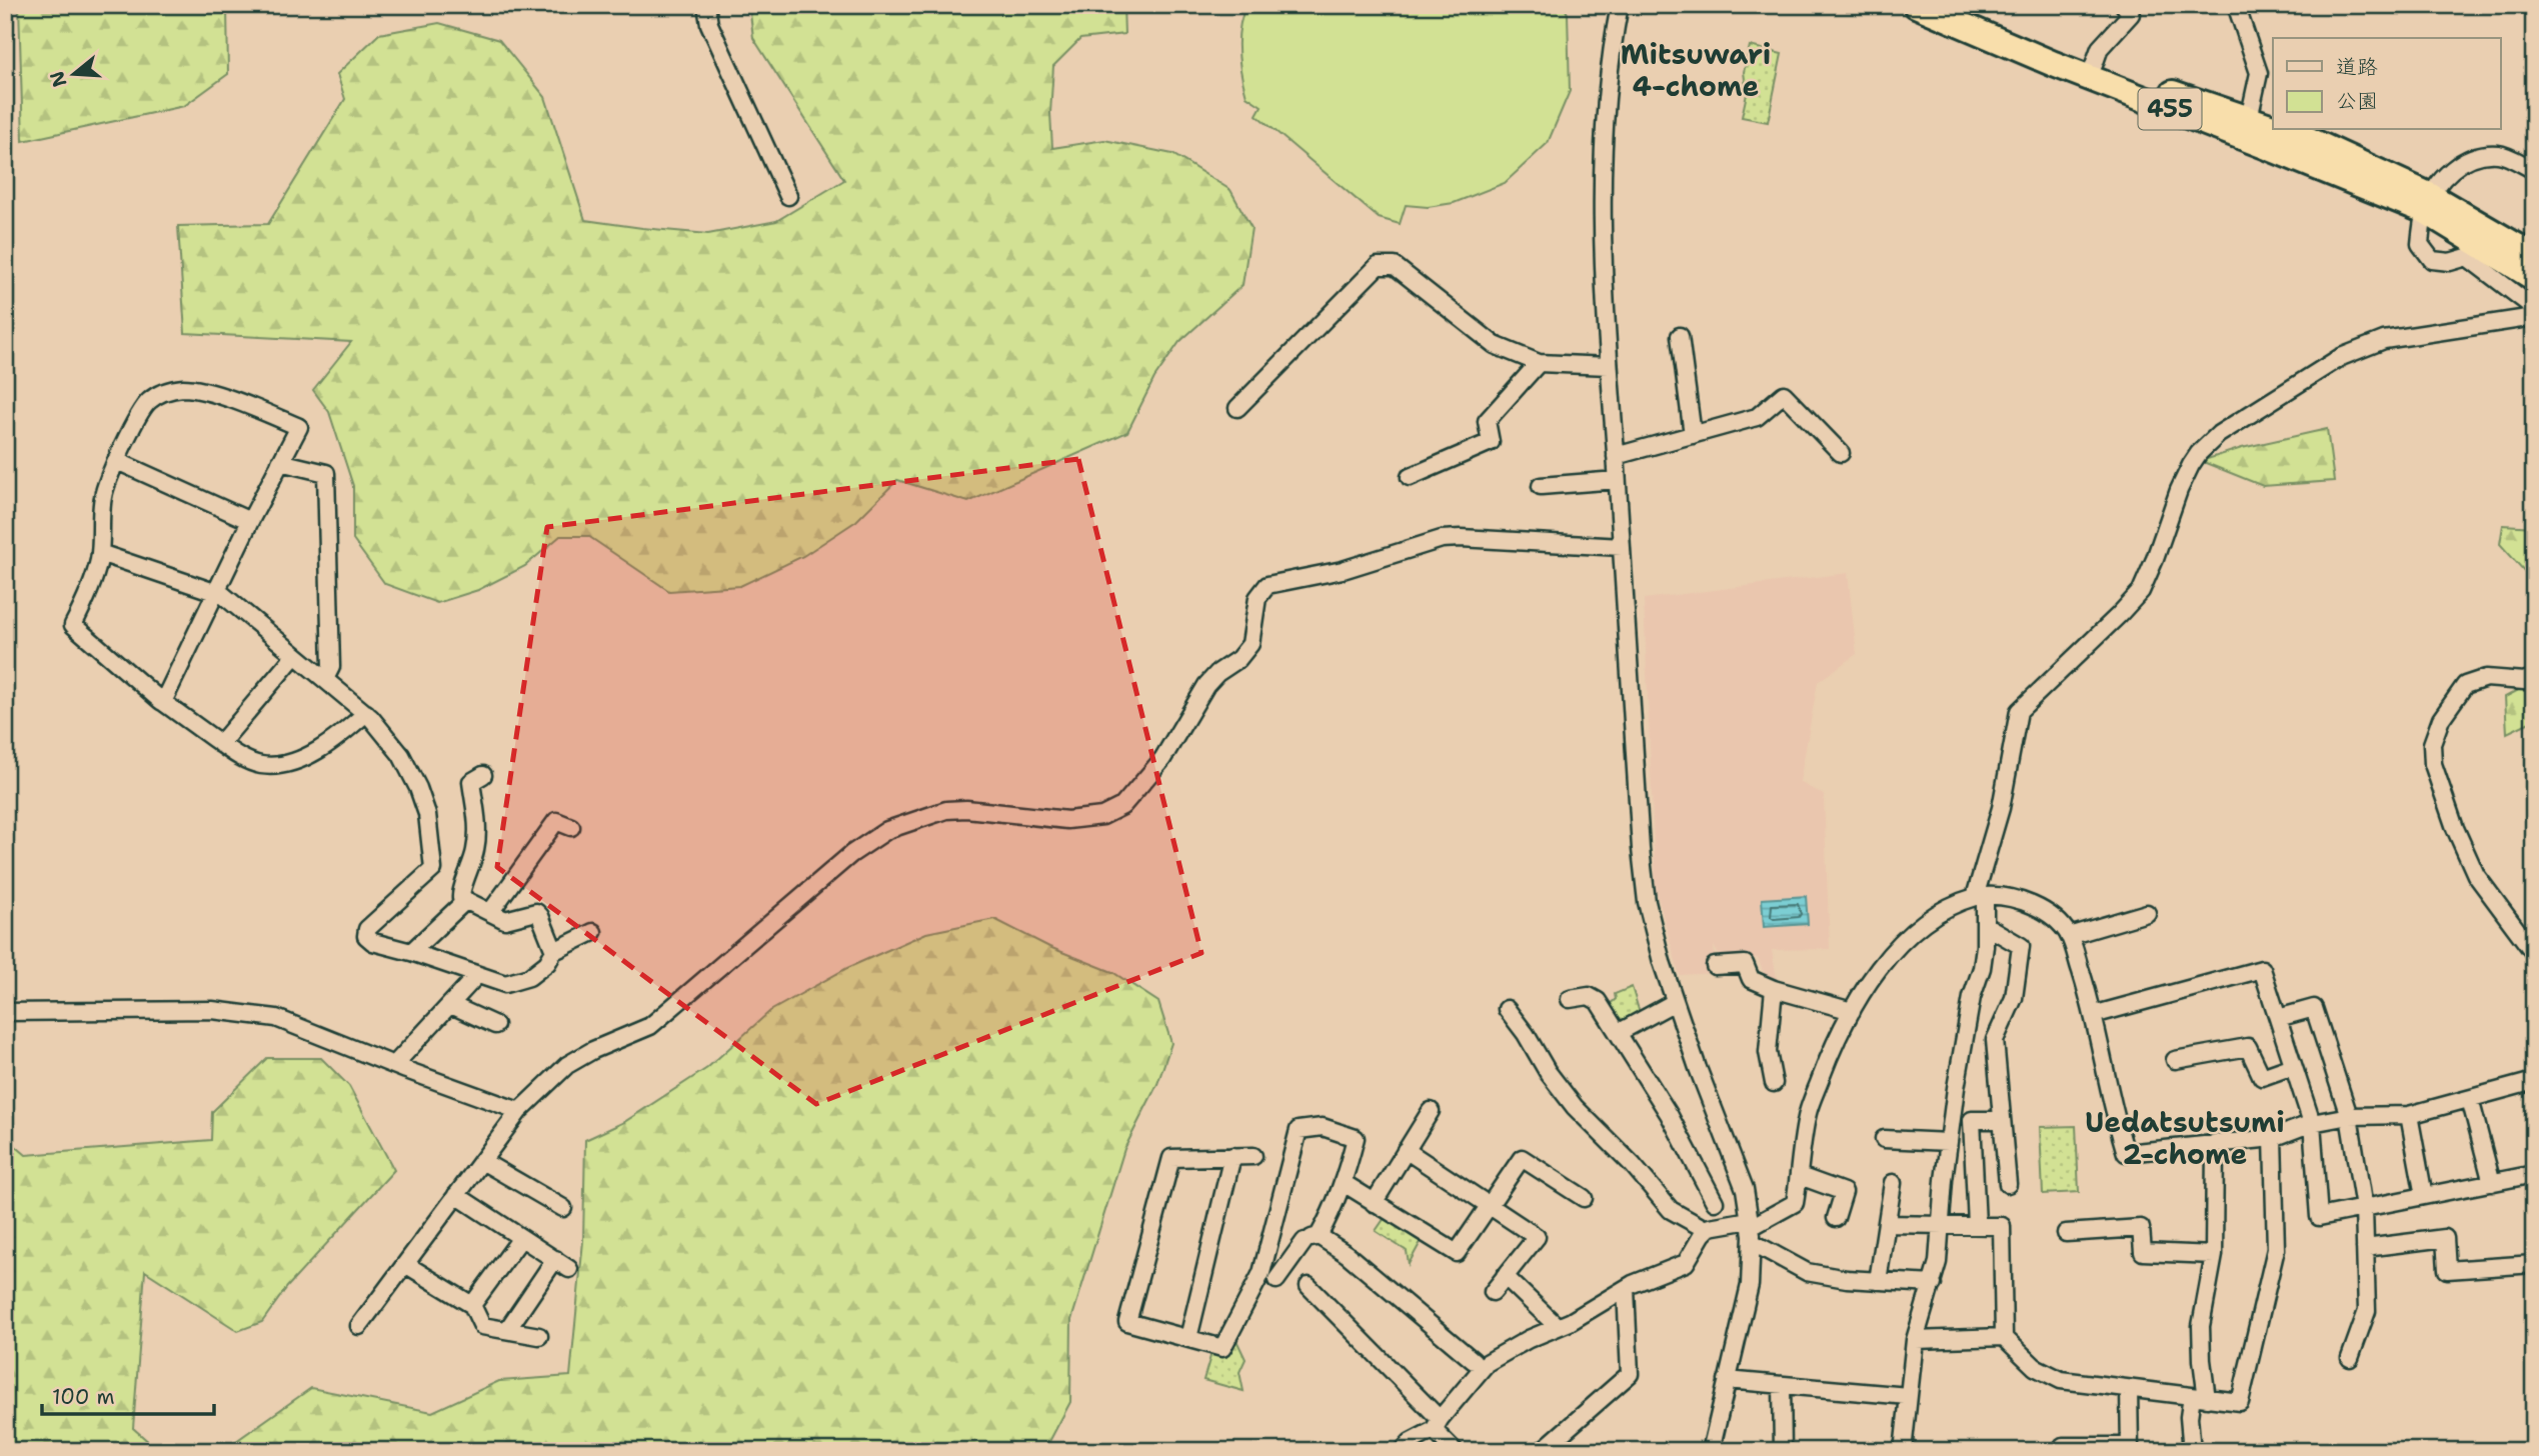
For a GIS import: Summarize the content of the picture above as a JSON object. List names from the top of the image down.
{
  "streets": {
    "highway": ["455"]
  },
  "districts": ["Mitsuwari 4-chome", "Uedatsutsumi 2-chome"],
  "legend": ["道路", "公園"],
  "scale_bar": "100 m",
  "north": "left"
}
